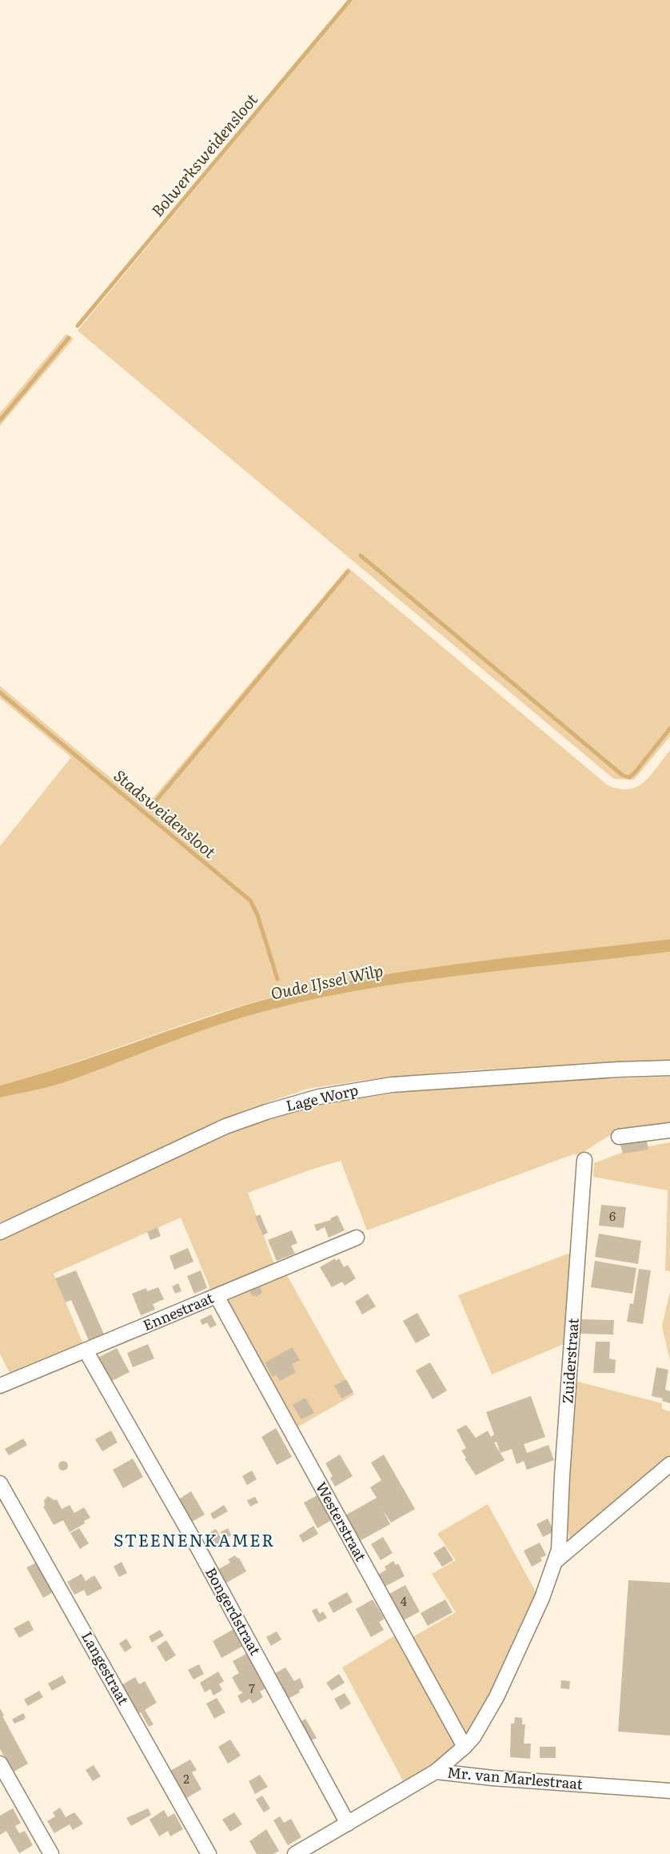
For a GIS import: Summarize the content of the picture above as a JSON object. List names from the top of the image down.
{
  "streets": {
    "street": [
      "Lage Worp",
      "Ennestraat",
      "Zuiderstraat",
      "Westerstraat",
      "Bongerdstraat",
      "Langestraat",
      "Mr. van Marlestraat"
    ]
  },
  "crossings": [
    ["Ennestraat", "Westerstraat"],
    ["Ennestraat", "Bongerdstraat"],
    ["Zuiderstraat", "Westerstraat"],
    ["Zuiderstraat", "Mr. van Marlestraat"],
    ["Bongerdstraat", "Mr. van Marlestraat"]
  ],
  "districts": ["STEENENKAMER"],
  "water": ["Bolwerksweidensloot", "Stadsweidensloot", "Oude IJssel Wilp"],
  "house_numbers": [
    "6",
    "4",
    "7",
    "2"
  ]
}
